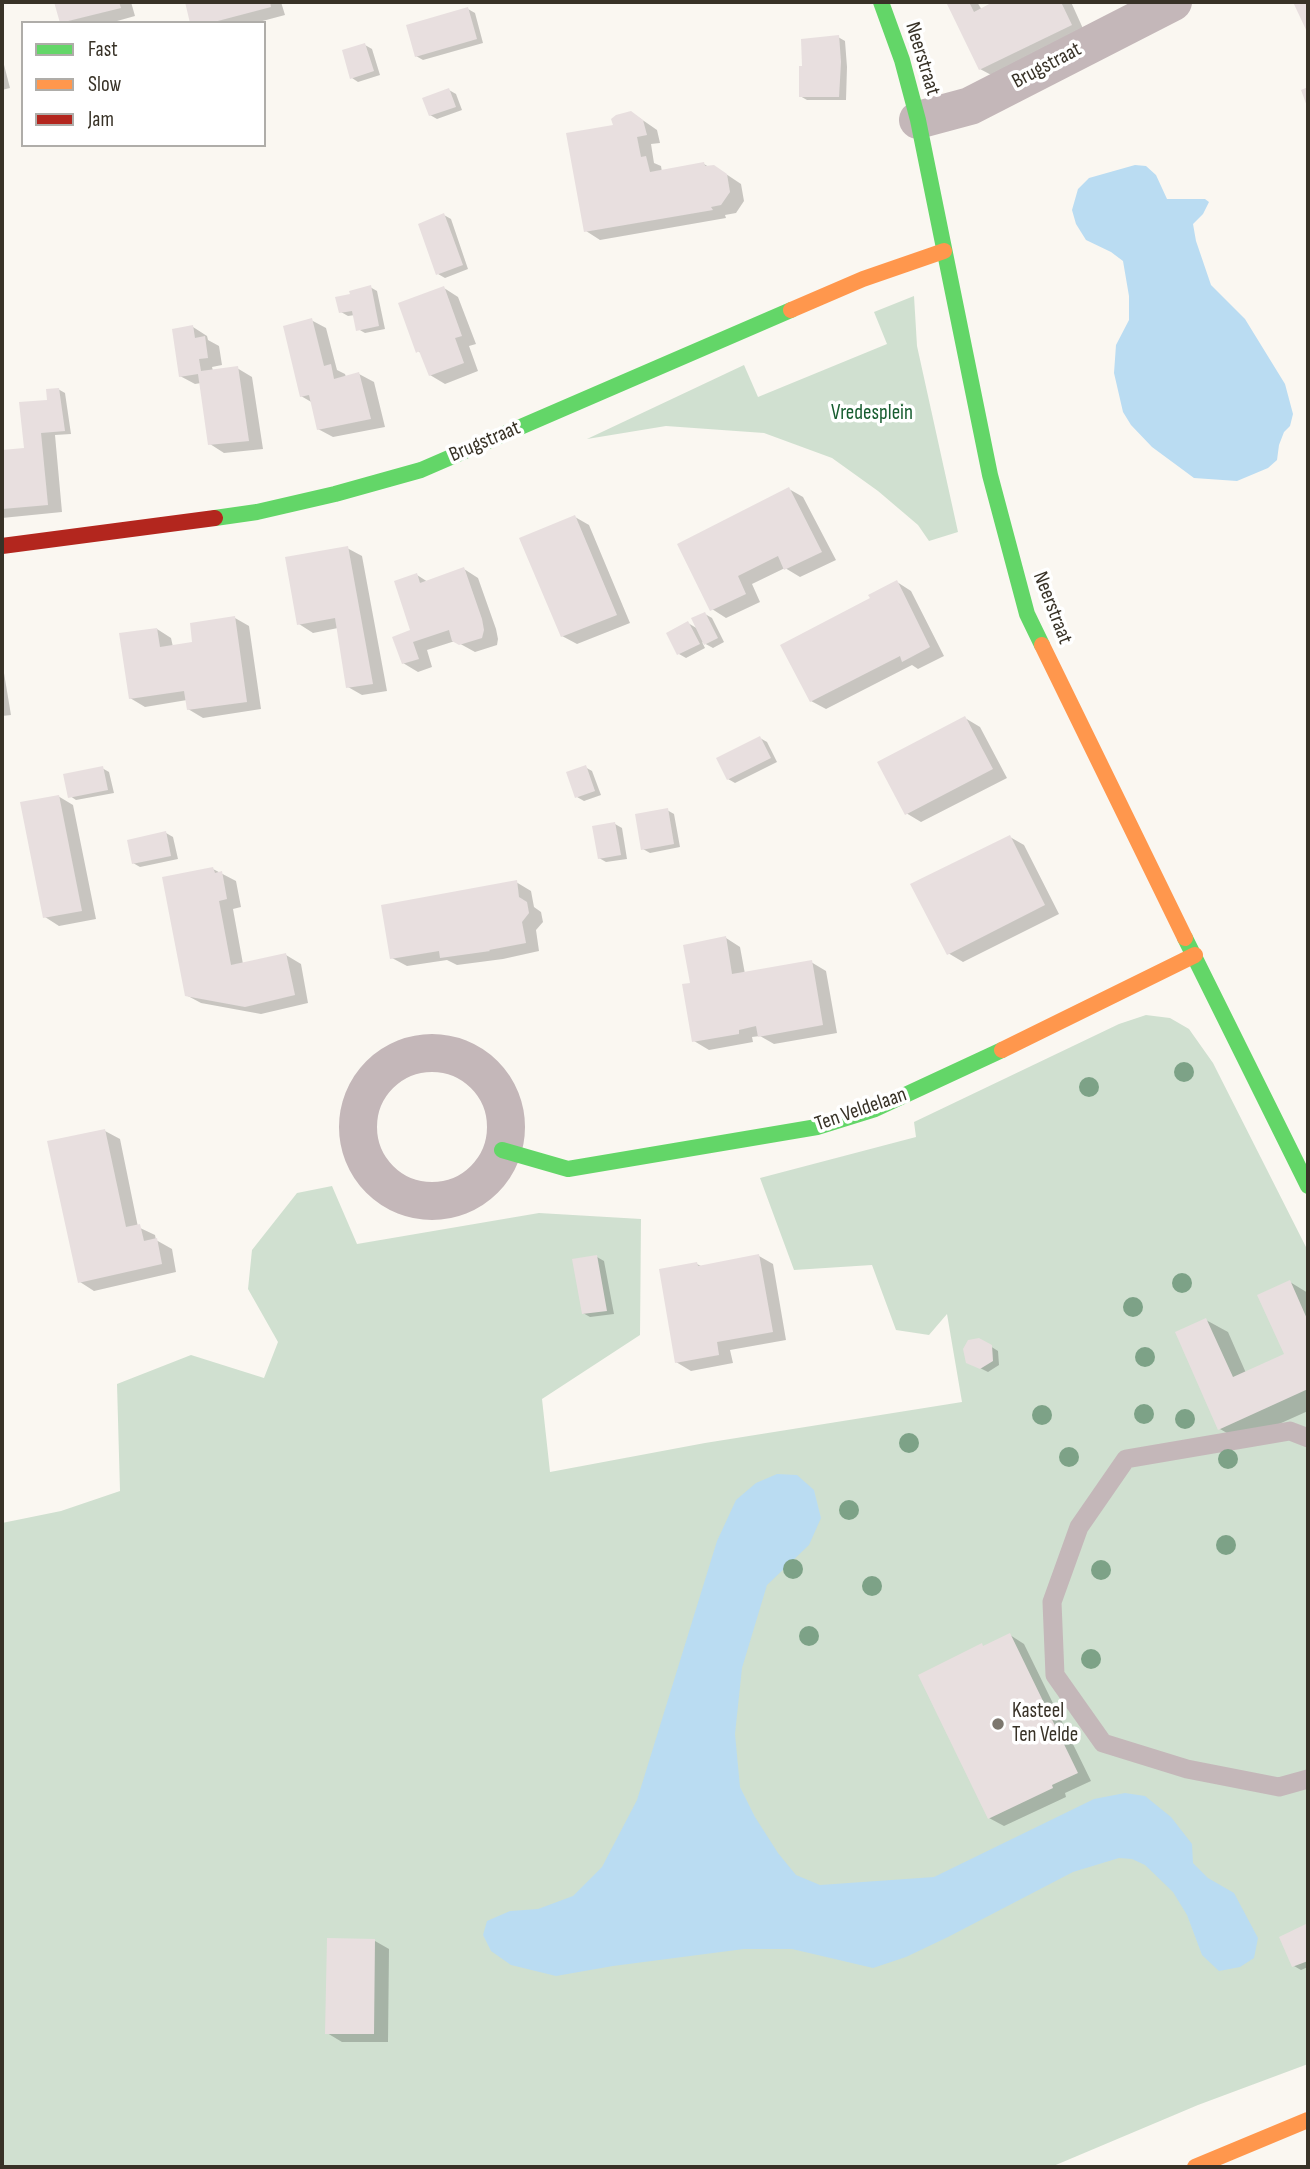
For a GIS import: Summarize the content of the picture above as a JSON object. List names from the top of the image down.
{
  "streets": {
    "street": ["Neerstraat", "Brugstraat", "Ten Veldelaan"]
  },
  "crossings": [
    ["Neerstraat", "Brugstraat"],
    ["Neerstraat", "Ten Veldelaan"]
  ],
  "parks": ["Vredesplein"],
  "places": ["Kasteel Ten Velde"],
  "legend": ["Fast", "Slow", "Jam"]
}
